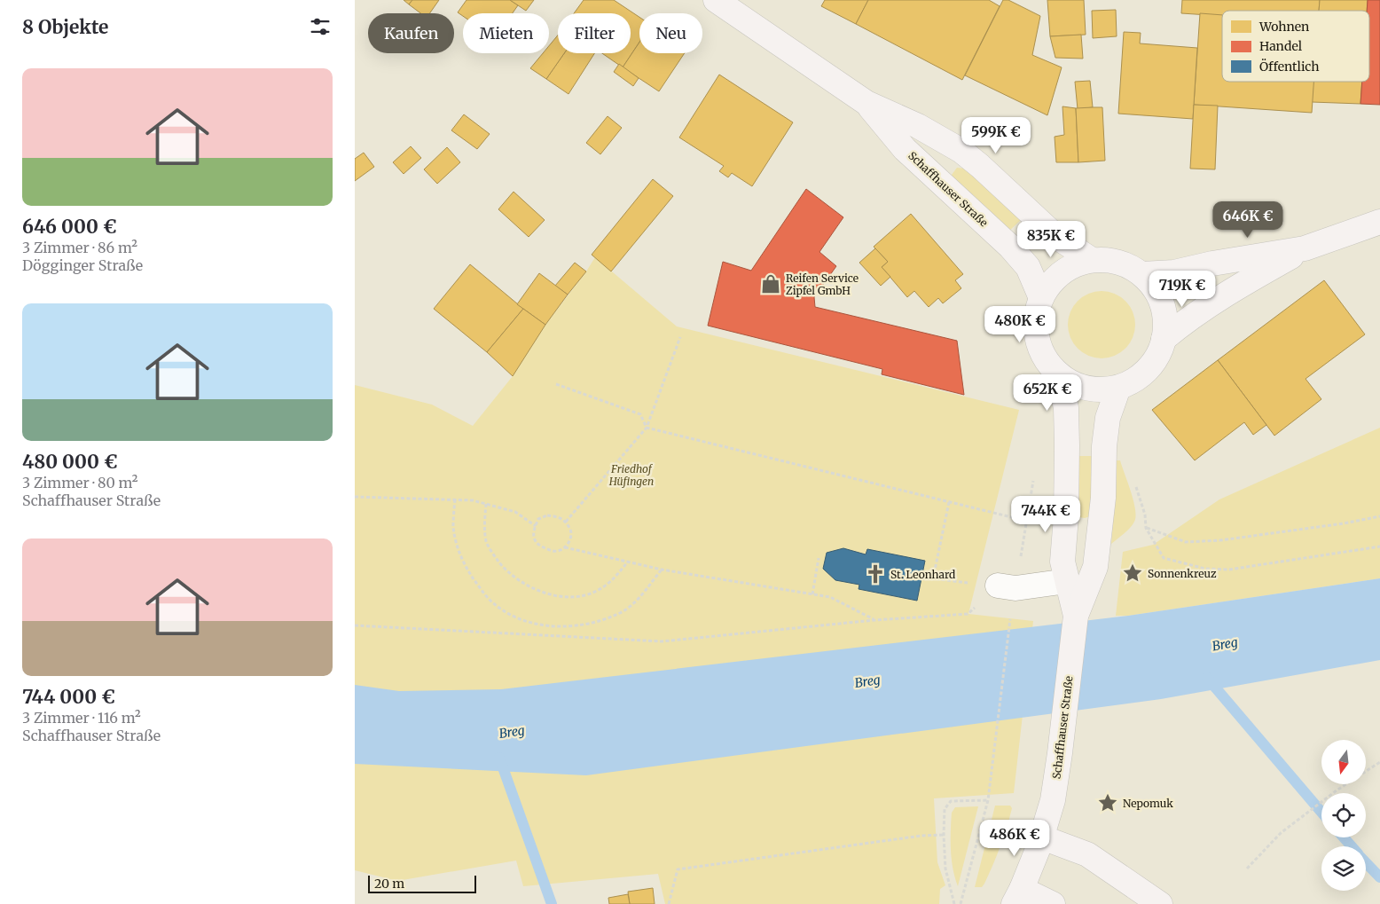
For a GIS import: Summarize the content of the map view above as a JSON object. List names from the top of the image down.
{
  "streets": {
    "main road": ["Schaffhauser Straße"]
  },
  "water": ["Breg"],
  "parks": ["Friedhof Hüfingen"],
  "places": {
    "shop": ["Reifen Service Zipfel GmbH"],
    "place": ["Sonnenkreuz", "Nepomuk"],
    "church": ["St. Leonhard"]
  },
  "legend": ["Wohnen", "Handel", "Öffentlich"],
  "scale_bar": "20 m",
  "north": "bottom",
  "page": {
    "heading": "8 Objekte",
    "chip": [
      "Kaufen",
      "Mieten",
      "Filter",
      "Neu"
    ],
    "list": [
      {
        "name": "646 000 €",
        "note": "3 Zimmer · 86 m² · Dögginger Straße"
      },
      {
        "name": "480 000 €",
        "note": "3 Zimmer · 80 m² · Schaffhauser Straße"
      },
      {
        "name": "744 000 €",
        "note": "3 Zimmer · 116 m² · Schaffhauser Straße"
      }
    ],
    "price": [
      "599K €",
      "646K €",
      "835K €",
      "719K €",
      "480K €",
      "652K €",
      "744K €",
      "486K €"
    ],
    "scale": "20 m"
  }
}
